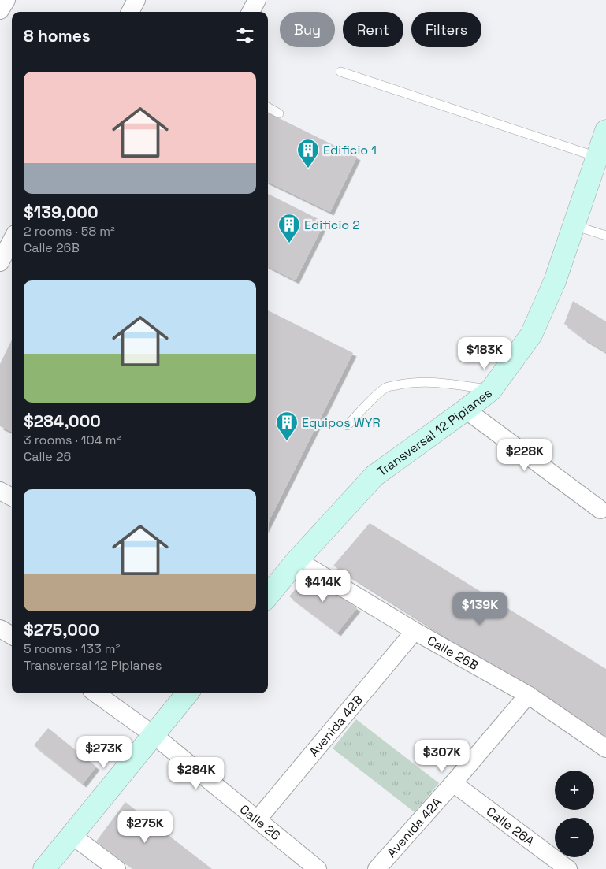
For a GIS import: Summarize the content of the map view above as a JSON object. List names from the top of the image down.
{
  "streets": {
    "street": [
      "Transversal 12 Pipianes",
      "Calle 26B",
      "Avenida 42B",
      "Calle 26",
      "Avenida 42A",
      "Calle 26A"
    ]
  },
  "crossings": [
    ["Transversal 12 Pipianes", "Calle 26B"],
    ["Calle 26B", "Avenida 42B"],
    ["Calle 26B", "Avenida 42A"],
    ["Avenida 42B", "Calle 26"],
    ["Avenida 42A", "Calle 26A"]
  ],
  "places": {
    "building": ["Edificio 1", "Edificio 2", "Equipos WYR"]
  },
  "page": {
    "chip": ["Buy", "Rent", "Filters"],
    "heading": "8 homes",
    "list": [
      {
        "name": "$139,000",
        "note": "2 rooms · 58 m² · Calle 26B"
      },
      {
        "name": "$284,000",
        "note": "3 rooms · 104 m² · Calle 26"
      },
      {
        "name": "$275,000",
        "note": "5 rooms · 133 m² · Transversal 12 Pipianes"
      }
    ],
    "price": [
      "$183K",
      "$228K",
      "$414K",
      "$139K",
      "$273K",
      "$307K",
      "$284K",
      "$275K"
    ],
    "map_buttons": ["+", "−"]
  }
}
